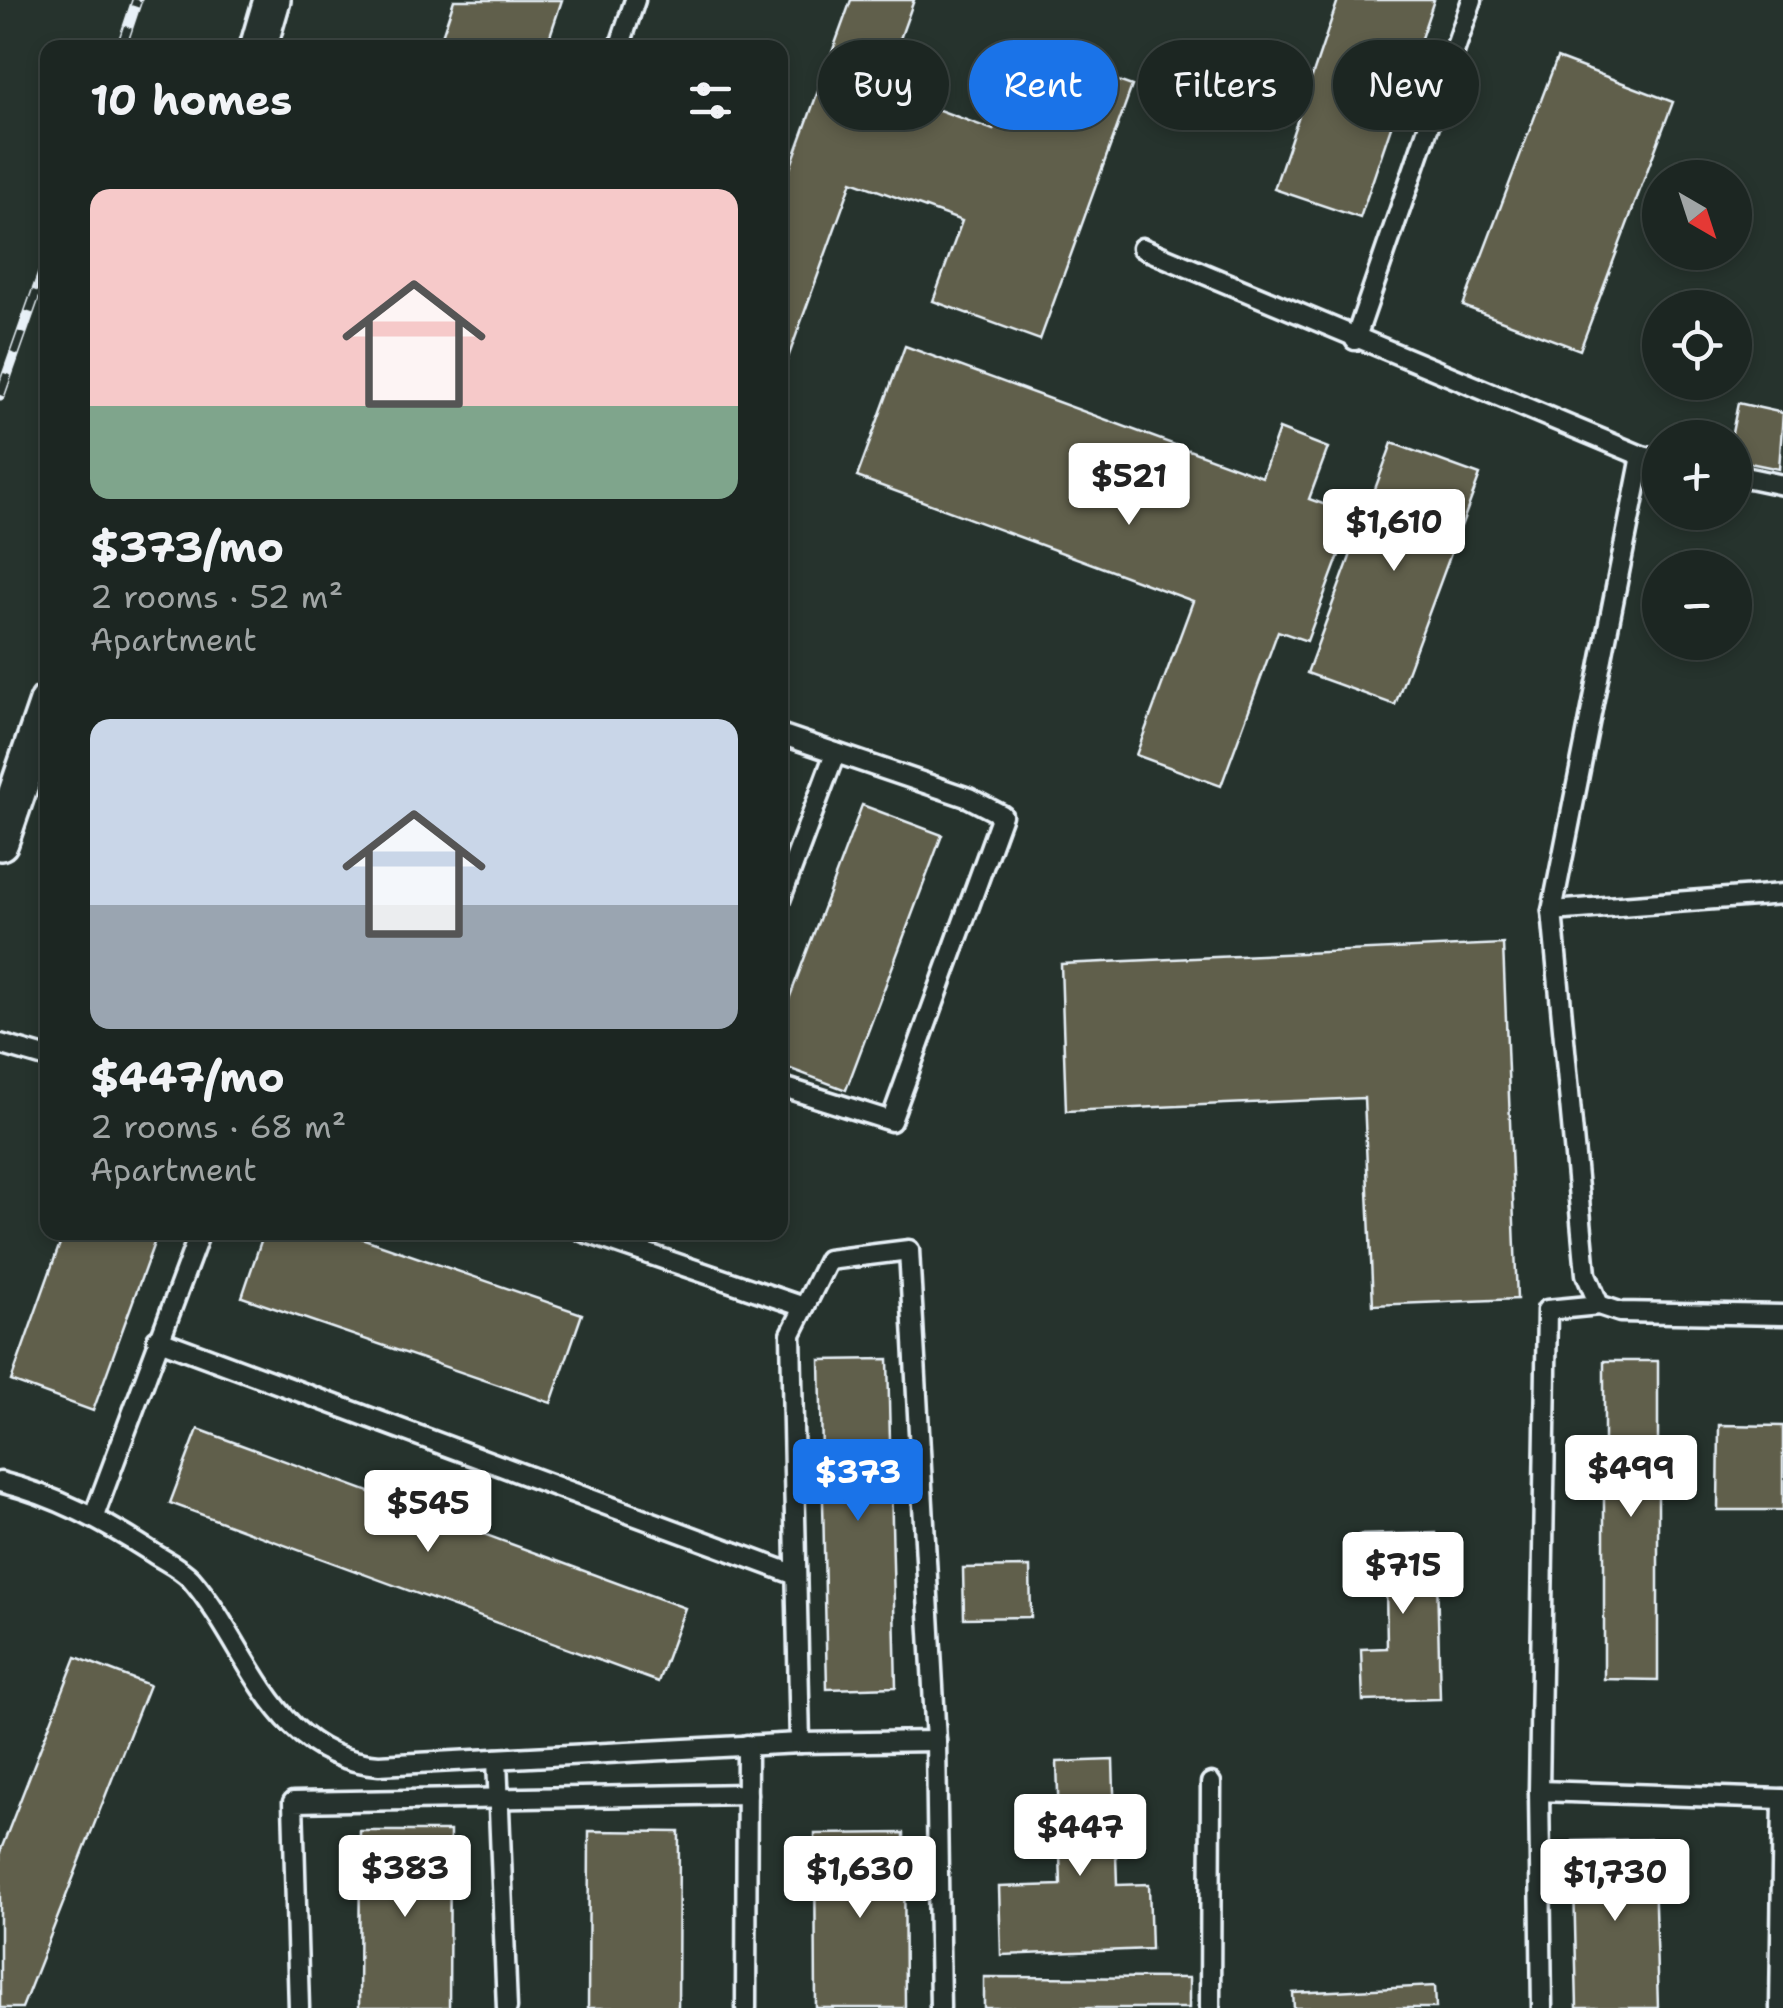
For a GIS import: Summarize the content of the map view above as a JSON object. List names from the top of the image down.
{
  "north": "bottom right",
  "page": {
    "chip": [
      "Buy",
      "Rent",
      "Filters",
      "New"
    ],
    "heading": "10 homes",
    "map_buttons": ["+", "−"],
    "list": [
      {
        "name": "$373/mo",
        "note": "2 rooms · 52 m² · Apartment"
      },
      {
        "name": "$447/mo",
        "note": "2 rooms · 68 m² · Apartment"
      }
    ],
    "price": [
      "$521",
      "$1,610",
      "$499",
      "$373",
      "$545",
      "$715",
      "$447",
      "$383",
      "$1,630",
      "$1,730"
    ]
  }
}
